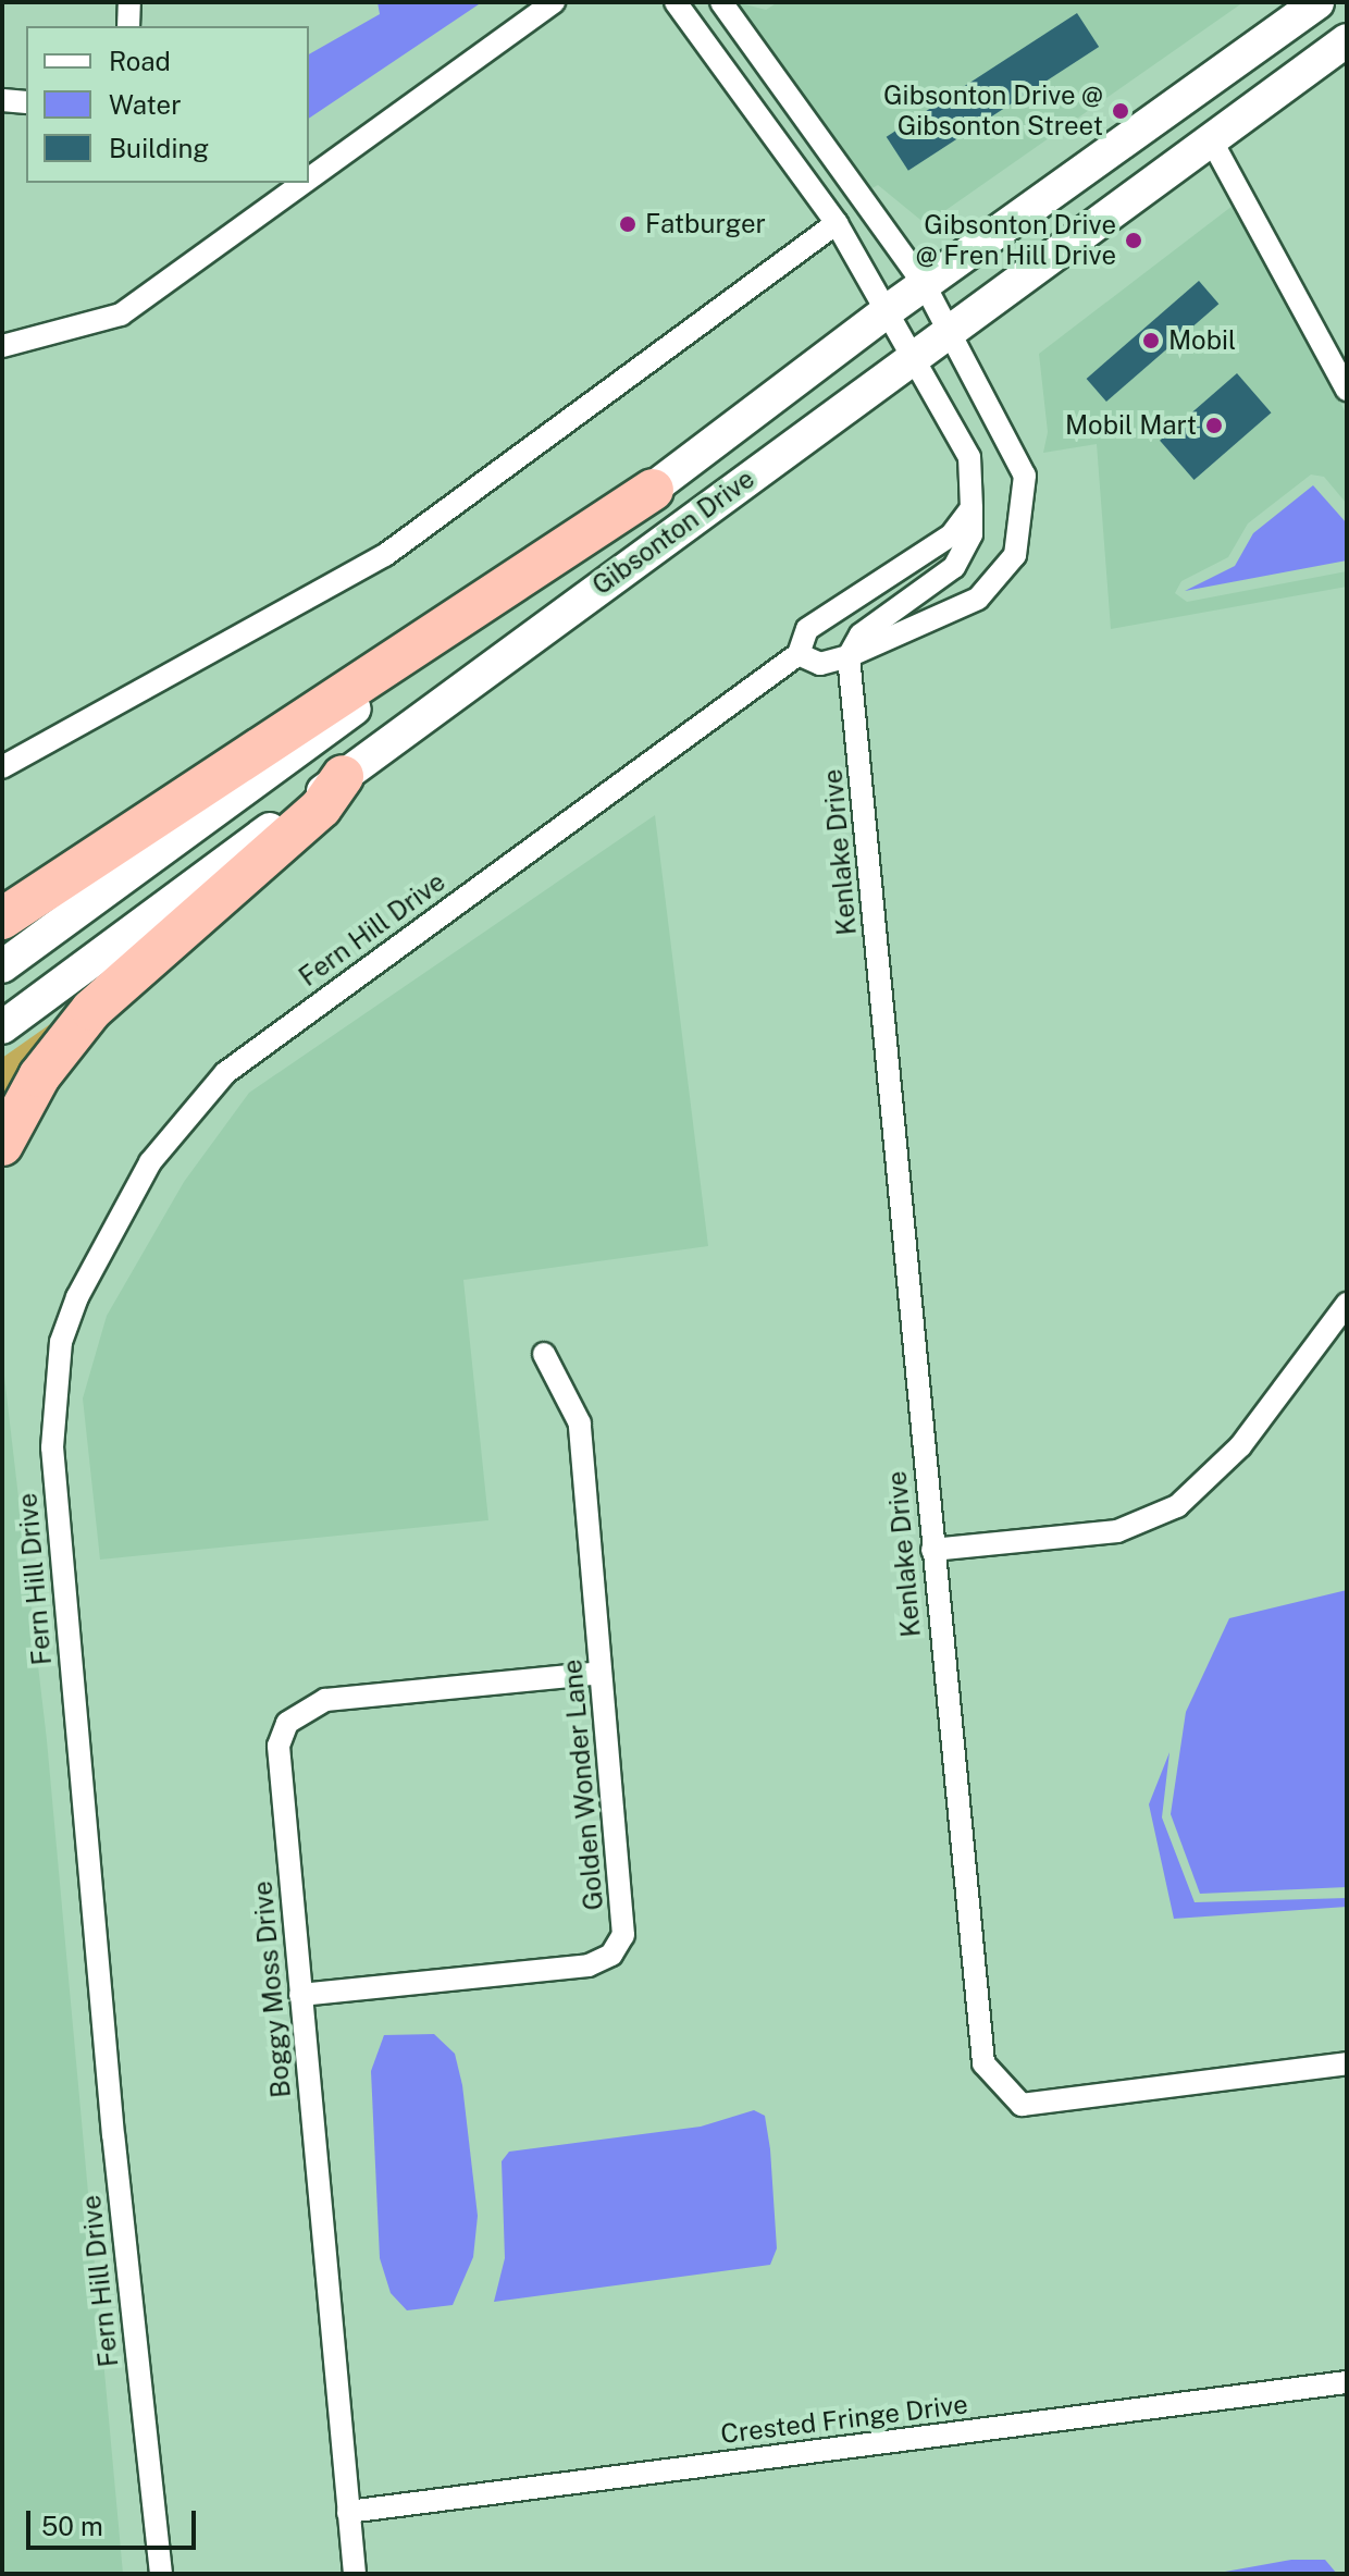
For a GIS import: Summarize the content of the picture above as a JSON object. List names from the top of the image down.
{
  "streets": {
    "main road": ["Gibsonton Drive"],
    "street": [
      "Kenlake Drive",
      "Fern Hill Drive",
      "Golden Wonder Lane",
      "Boggy Moss Drive",
      "Crested Fringe Drive"
    ]
  },
  "crossings": [
    ["Golden Wonder Lane", "Boggy Moss Drive"],
    ["Boggy Moss Drive", "Crested Fringe Drive"]
  ],
  "places": [
    "Gibsonton Drive @ Gibsonton Street",
    "Fatburger",
    "Gibsonton Drive @ Fren Hill Drive",
    "Mobil",
    "Mobil Mart"
  ],
  "legend": ["Road", "Water", "Building"],
  "scale_bar": "50 m"
}
